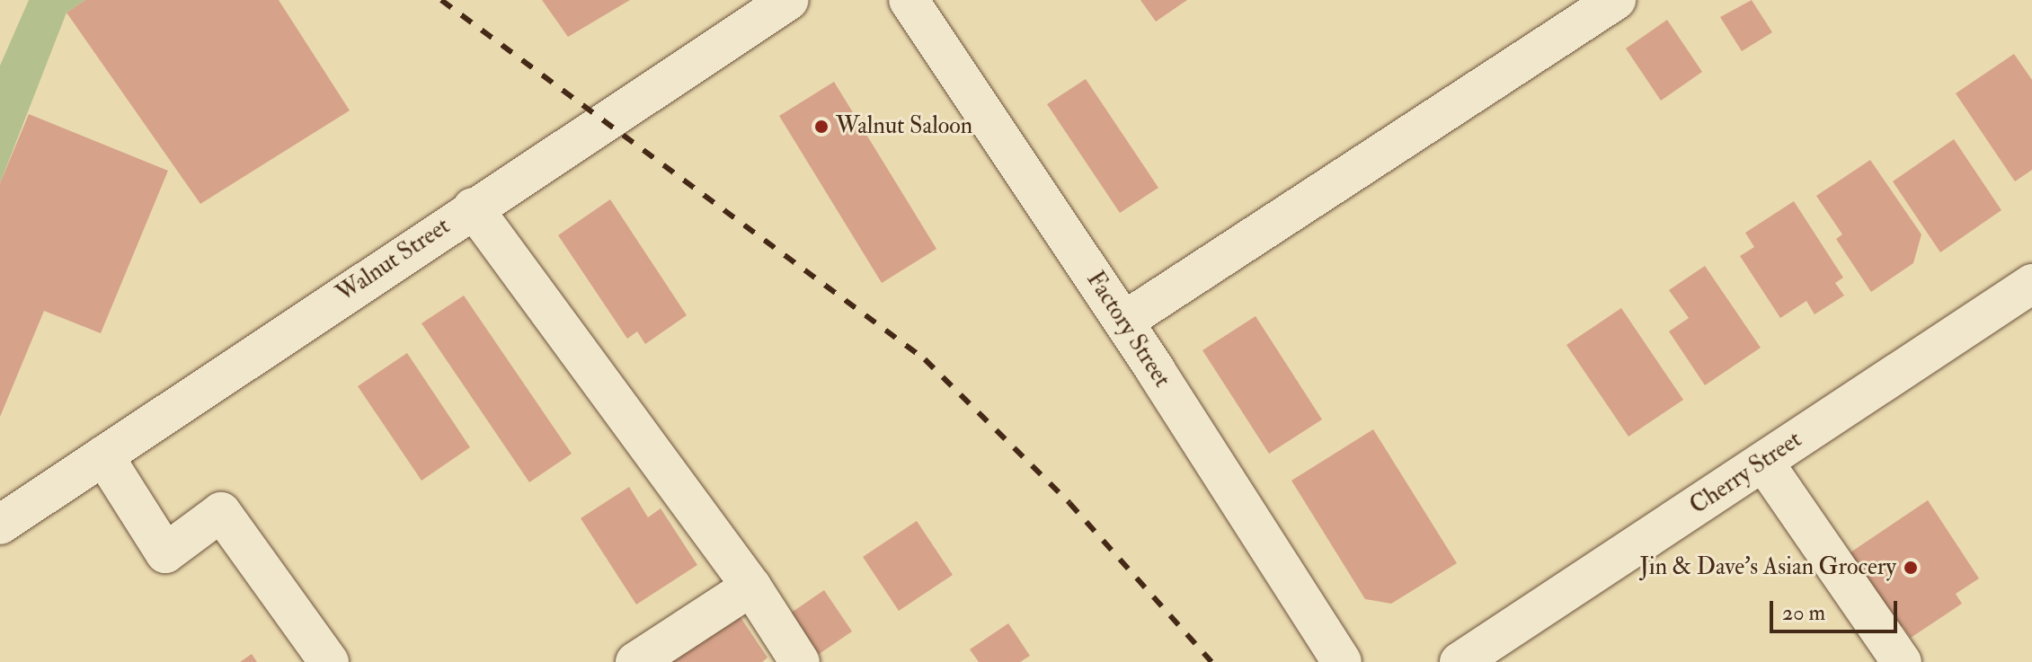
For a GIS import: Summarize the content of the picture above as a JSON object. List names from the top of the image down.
{
  "streets": {
    "street": ["Walnut Street", "Factory Street", "Cherry Street"]
  },
  "places": ["Walnut Saloon", "Jin & Dave's Asian Grocery"],
  "scale_bar": "20 m"
}
